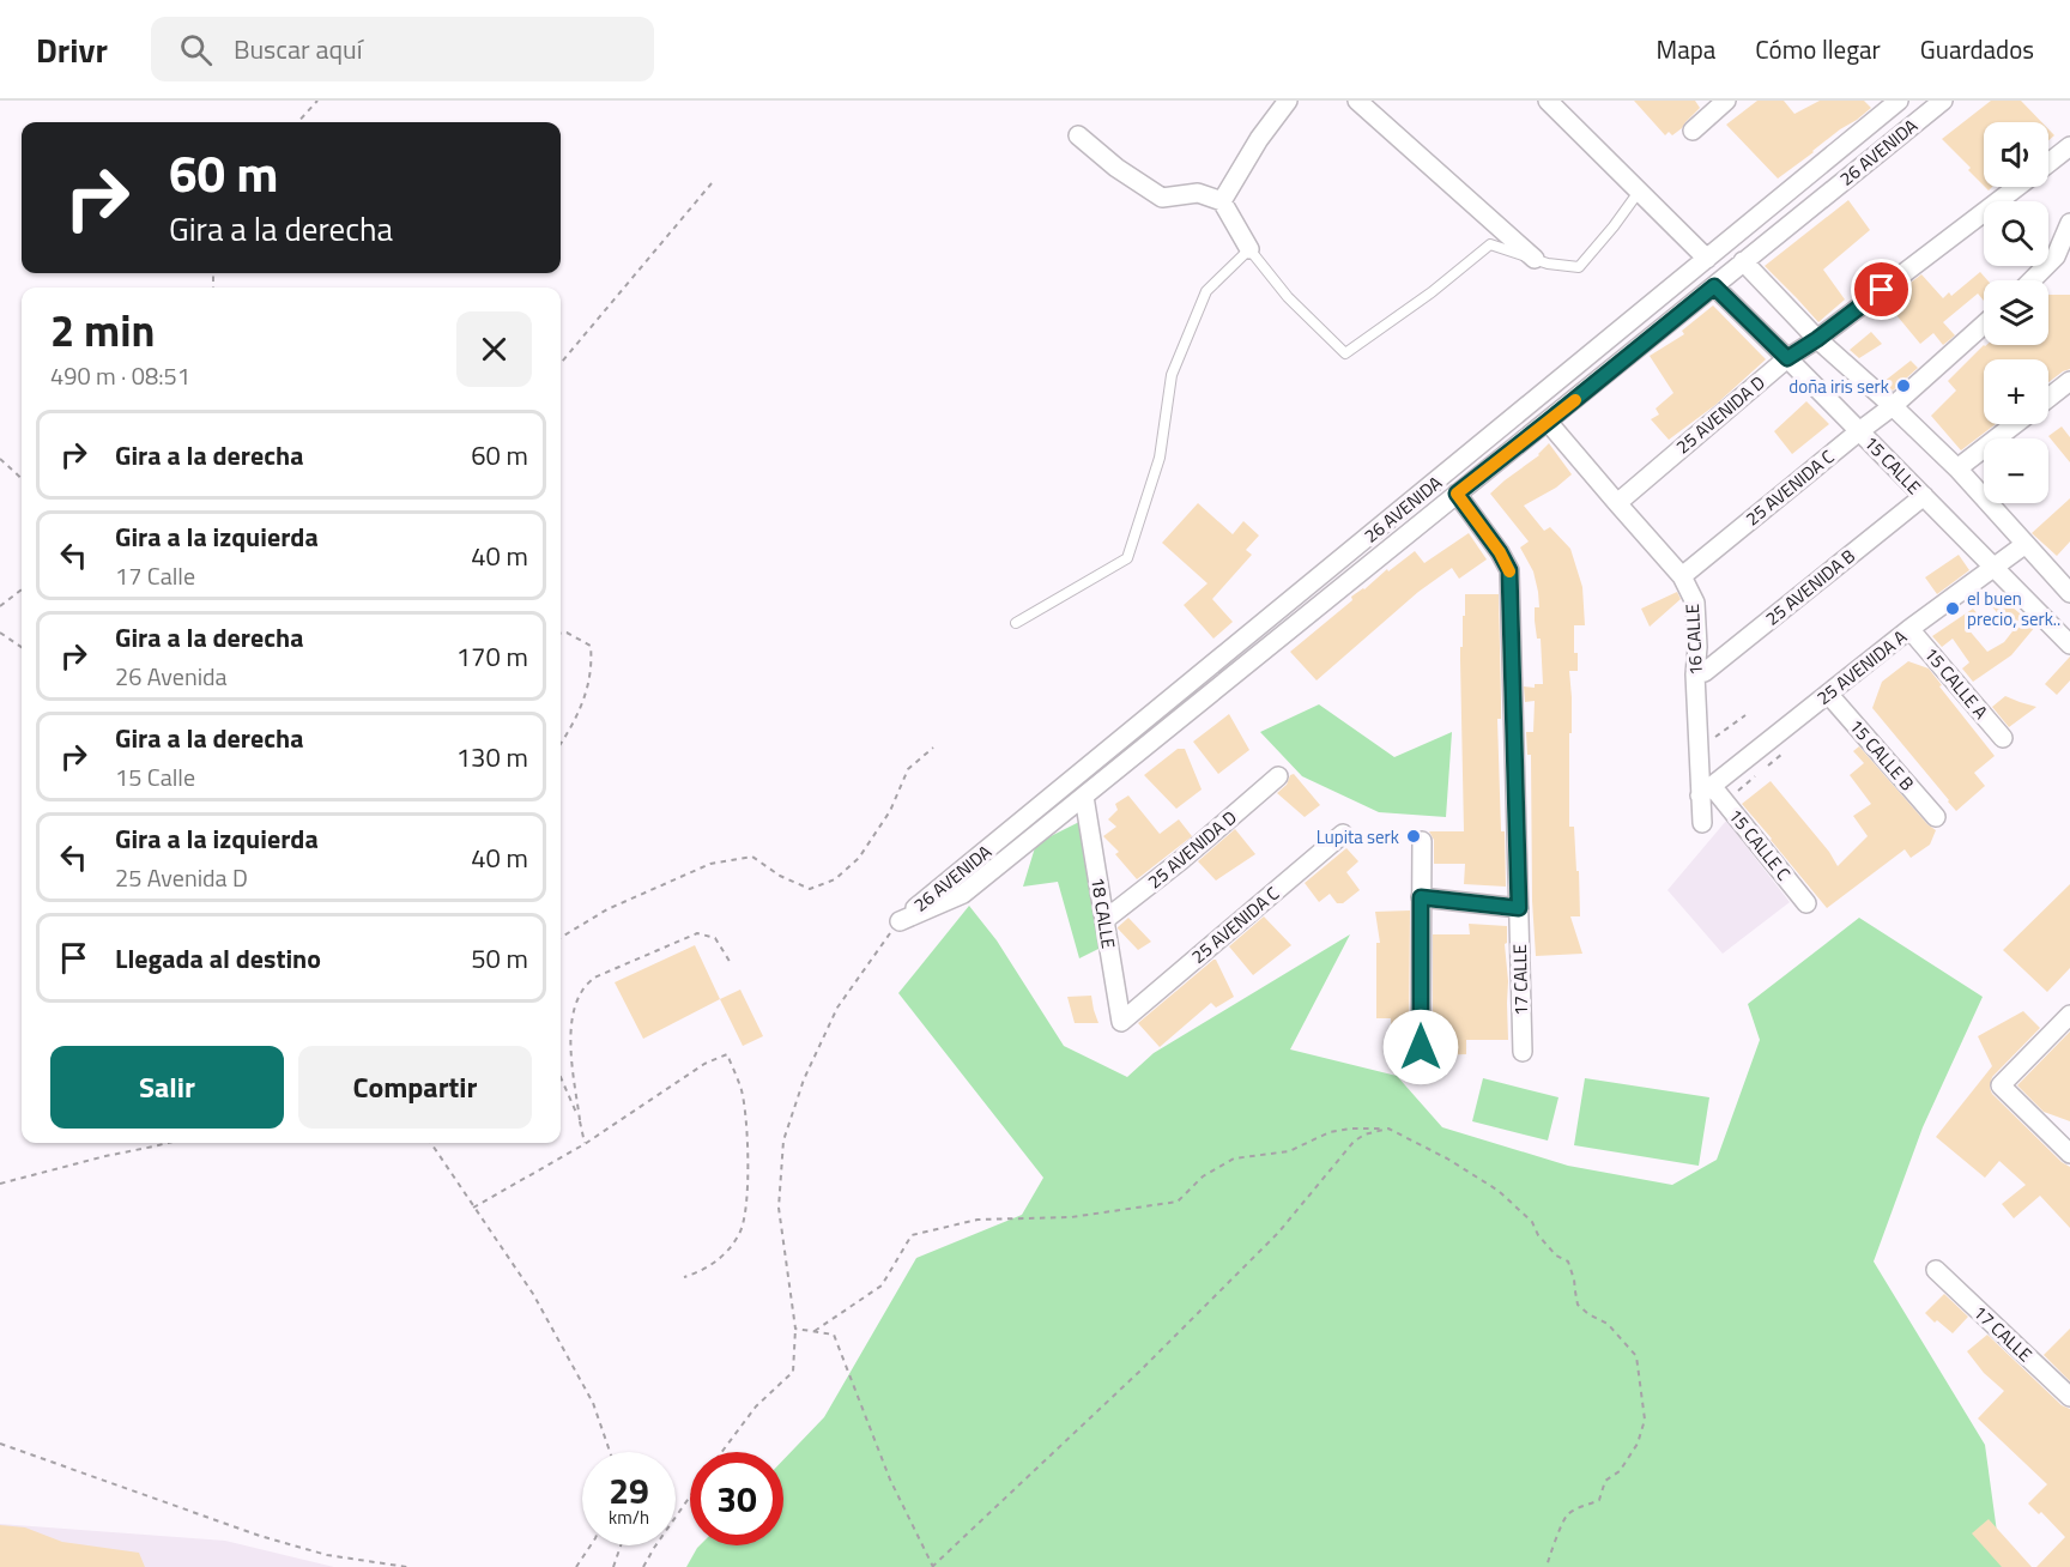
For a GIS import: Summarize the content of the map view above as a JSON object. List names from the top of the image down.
{
  "streets": {
    "street": [
      "26 AVENIDA",
      "25 AVENIDA D",
      "15 CALLE",
      "25 AVENIDA C",
      "25 AVENIDA B",
      "16 CALLE",
      "25 AVENIDA A",
      "15 CALLE A",
      "15 CALLE B",
      "15 CALLE C",
      "18 CALLE",
      "17 CALLE"
    ]
  },
  "crossings": [
    ["26 AVENIDA", "15 CALLE"],
    ["26 AVENIDA", "16 CALLE"],
    ["26 AVENIDA", "18 CALLE"],
    ["26 AVENIDA", "17 CALLE"],
    ["25 AVENIDA D", "15 CALLE"],
    ["25 AVENIDA D", "16 CALLE"],
    ["25 AVENIDA D", "18 CALLE"],
    ["15 CALLE", "25 AVENIDA C"],
    ["15 CALLE", "25 AVENIDA B"],
    ["15 CALLE", "25 AVENIDA A"],
    ["25 AVENIDA C", "16 CALLE"],
    ["25 AVENIDA C", "18 CALLE"],
    ["25 AVENIDA B", "16 CALLE"],
    ["16 CALLE", "25 AVENIDA A"],
    ["16 CALLE", "15 CALLE C"],
    ["25 AVENIDA A", "15 CALLE A"],
    ["25 AVENIDA A", "15 CALLE B"],
    ["25 AVENIDA A", "15 CALLE C"]
  ],
  "places": ["doña iris serk", "el buen precio, serk..", "Lupita serk"],
  "page": {
    "header": "Drivr",
    "search": "Buscar aquí",
    "nav": ["Mapa", "Cómo llegar", "Guardados"],
    "map_buttons": ["+", "−"],
    "turn": ["60 m", "Gira a la derecha"],
    "heading": ["2 min", "490 m · 08:51"],
    "list": [
      {
        "name": "Gira a la derecha",
        "value": "60 m"
      },
      {
        "name": "Gira a la izquierda",
        "note": "17 Calle",
        "value": "40 m"
      },
      {
        "name": "Gira a la derecha",
        "note": "26 Avenida",
        "value": "170 m"
      },
      {
        "name": "Gira a la derecha",
        "note": "15 Calle",
        "value": "130 m"
      },
      {
        "name": "Gira a la izquierda",
        "note": "25 Avenida D",
        "value": "40 m"
      },
      {
        "name": "Llegada al destino",
        "value": "50 m"
      }
    ],
    "buttons": ["Salir", "Compartir"],
    "speed": "29 km/h",
    "limit": "30"
  }
}
